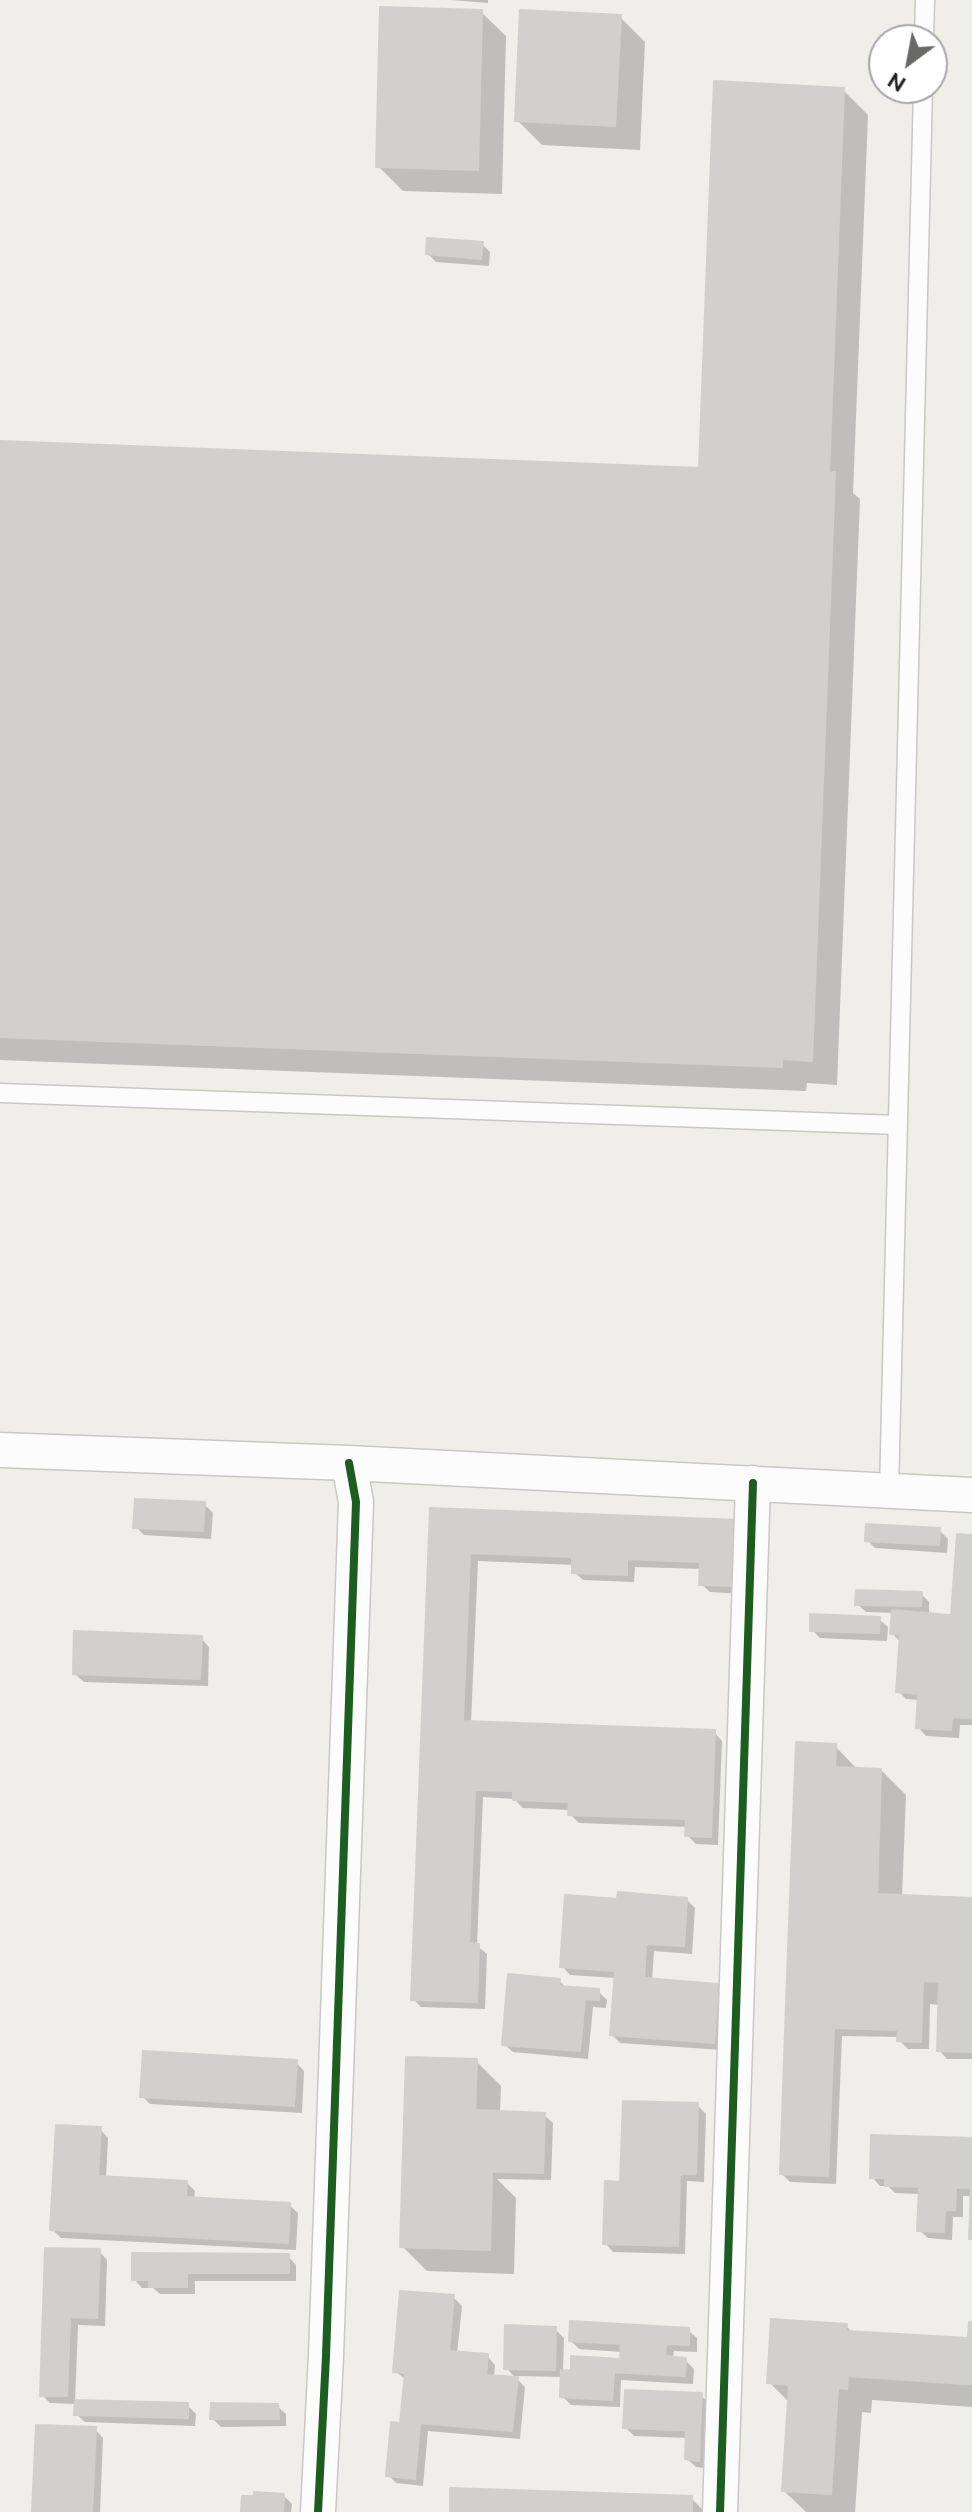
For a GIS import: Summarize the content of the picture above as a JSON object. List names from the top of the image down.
{
  "north": "bottom left"
}
